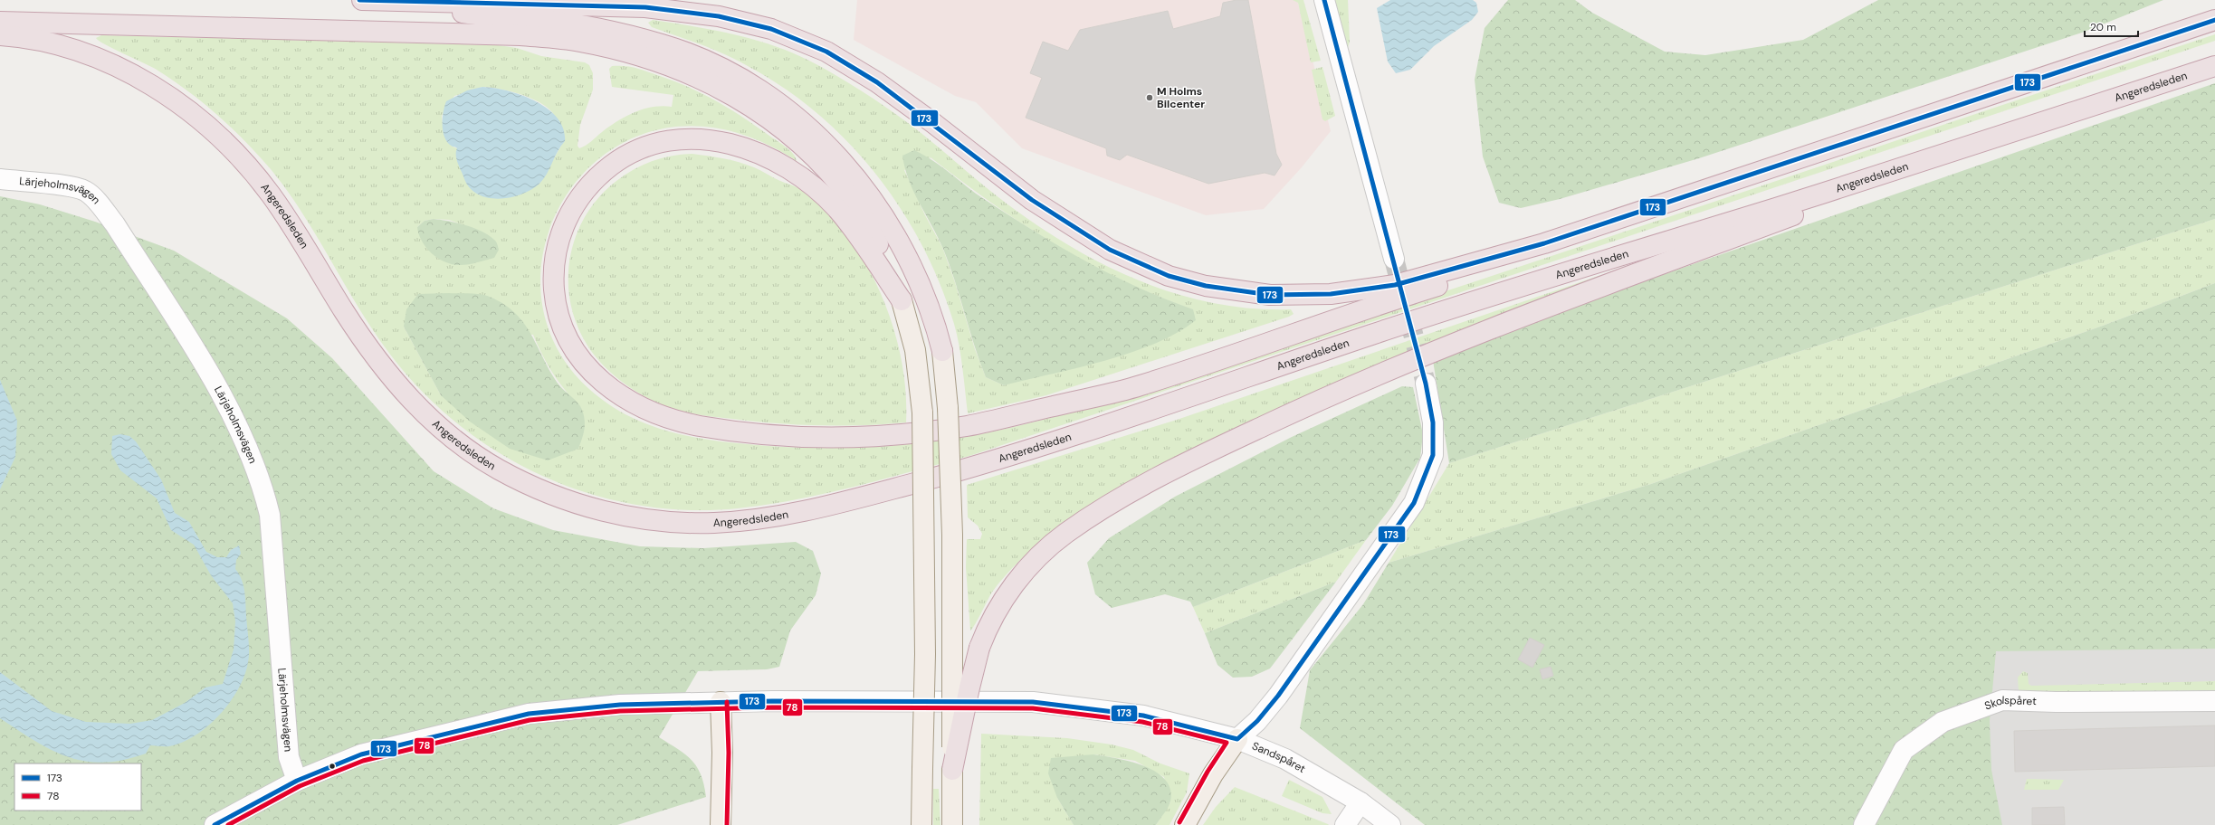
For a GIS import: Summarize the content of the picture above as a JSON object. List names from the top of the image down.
{
  "streets": {
    "highway": ["Angeredsleden"],
    "street": ["Lärjeholmsvägen", "Skolspåret", "Sandspåret"]
  },
  "crossings": [
    ["Lärjeholmsvägen", "Sandspåret"]
  ],
  "places": ["M Holms Bilcenter"],
  "lines": ["transit line 173", "transit line 78"],
  "legend": ["173", "78"],
  "scale_bar": "20 m"
}
